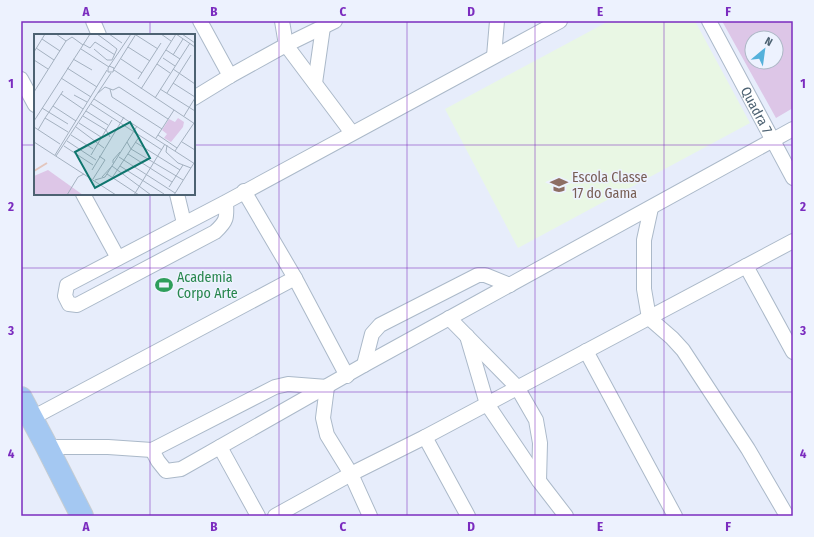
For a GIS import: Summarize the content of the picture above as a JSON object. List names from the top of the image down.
{
  "streets": {
    "street": ["Quadra 7"]
  },
  "places": {
    "school or university": ["Escola Classe 17 do Gama"],
    "sports": ["Academia Corpo Arte"]
  },
  "north": "top right",
  "grid": {
    "columns": [
      "A",
      "B",
      "C",
      "D",
      "E",
      "F"
    ],
    "rows": [
      "1",
      "2",
      "3",
      "4"
    ]
  }
}
